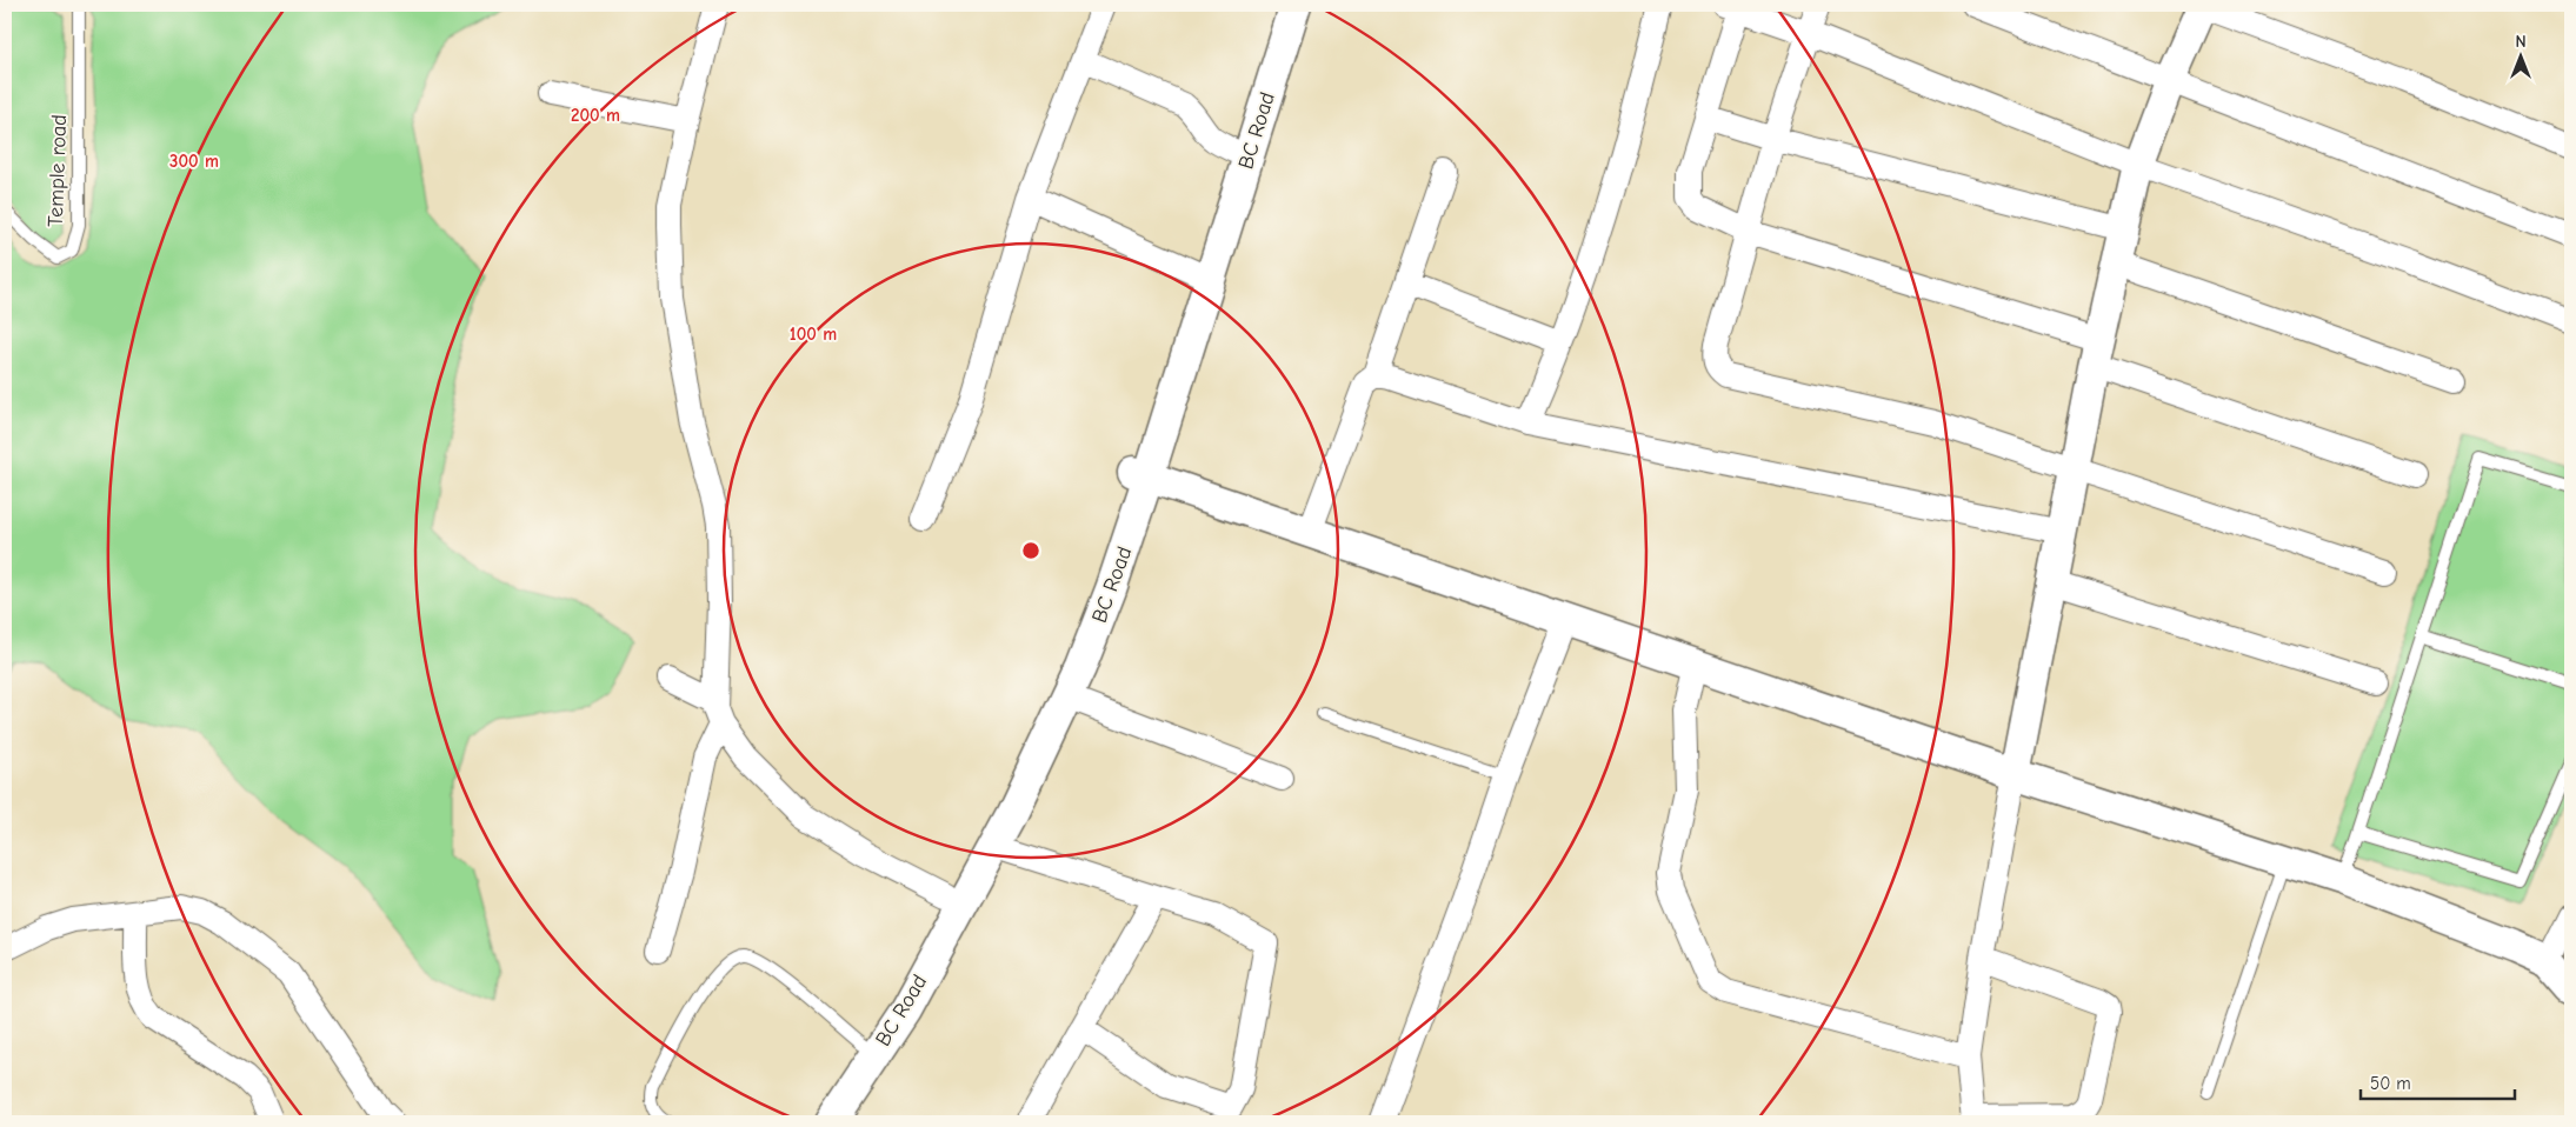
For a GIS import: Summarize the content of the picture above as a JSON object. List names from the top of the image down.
{
  "streets": {
    "street": ["BC Road"],
    "lane": ["Temple road"]
  },
  "scale_bar": "50 m",
  "north": "top",
  "rings": ["200 m", "300 m", "100 m"]
}
